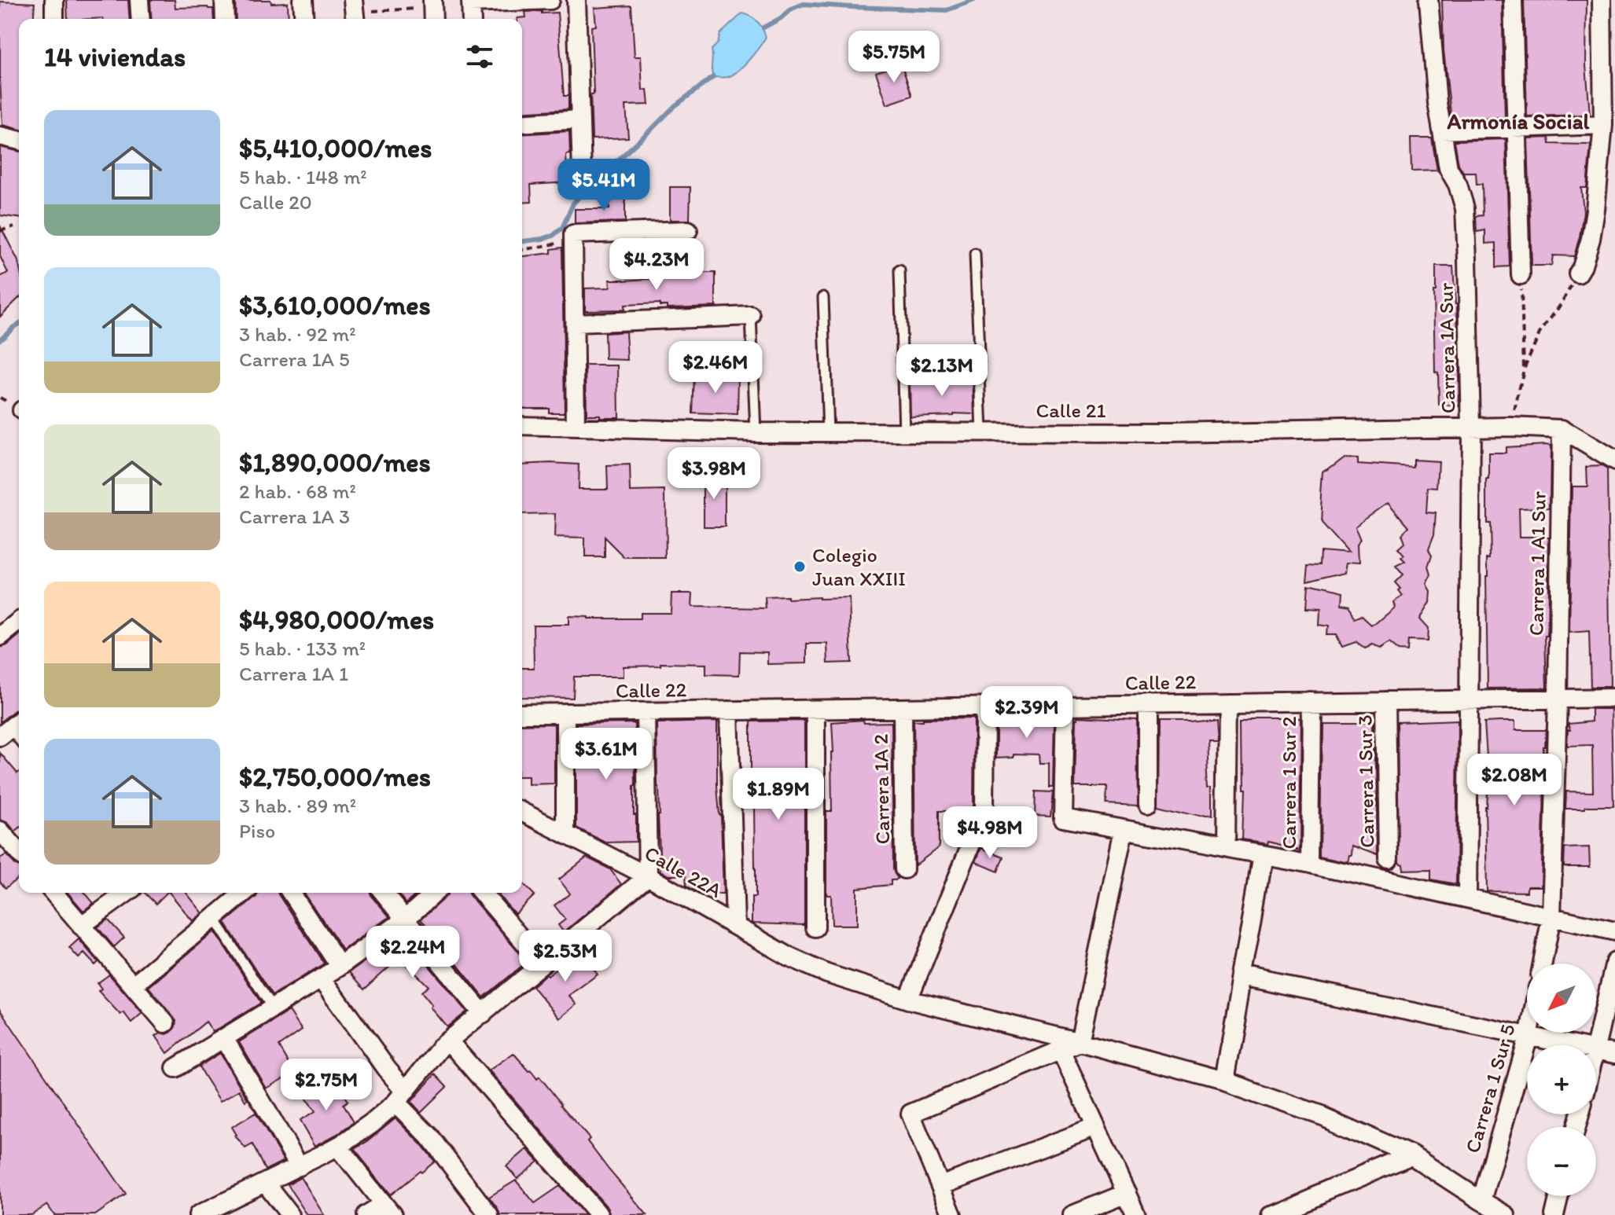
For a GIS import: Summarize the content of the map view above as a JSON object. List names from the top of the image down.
{
  "streets": {
    "street": [
      "Carrera 1A Sur",
      "Calle 21",
      "Carrera 1 A1 Sur",
      "Calle 22",
      "Carrera 1 Sur 3",
      "Carrera 1 Sur 2",
      "Carrera 1A 2",
      "Calle 22A",
      "Carrera 1 Sur 5"
    ]
  },
  "crossings": [
    ["Carrera 1A Sur", "Calle 21"],
    ["Carrera 1A Sur", "Calle 22"],
    ["Calle 21", "Carrera 1 A1 Sur"],
    ["Carrera 1 A1 Sur", "Calle 22"],
    ["Calle 22", "Carrera 1 Sur 3"],
    ["Calle 22", "Carrera 1 Sur 2"],
    ["Calle 22", "Carrera 1A 2"],
    ["Calle 22A", "Carrera 1 Sur 5"]
  ],
  "districts": ["Armonía Social"],
  "places": ["Colegio Juan XXIII"],
  "north": "bottom left",
  "page": {
    "heading": "14 viviendas",
    "price": [
      "$5.75M",
      "$5.41M",
      "$4.23M",
      "$2.46M",
      "$2.13M",
      "$3.98M",
      "$2.39M",
      "$3.61M",
      "$2.08M",
      "$1.89M",
      "$4.98M",
      "$2.24M",
      "$2.53M",
      "$2.75M"
    ],
    "list": [
      {
        "name": "$5,410,000/mes",
        "note": "5 hab. · 148 m² · Calle 20"
      },
      {
        "name": "$3,610,000/mes",
        "note": "3 hab. · 92 m² · Carrera 1A 5"
      },
      {
        "name": "$1,890,000/mes",
        "note": "2 hab. · 68 m² · Carrera 1A 3"
      },
      {
        "name": "$4,980,000/mes",
        "note": "5 hab. · 133 m² · Carrera 1A 1"
      },
      {
        "name": "$2,750,000/mes",
        "note": "3 hab. · 89 m² · Piso"
      }
    ],
    "map_buttons": ["+", "−"]
  }
}
